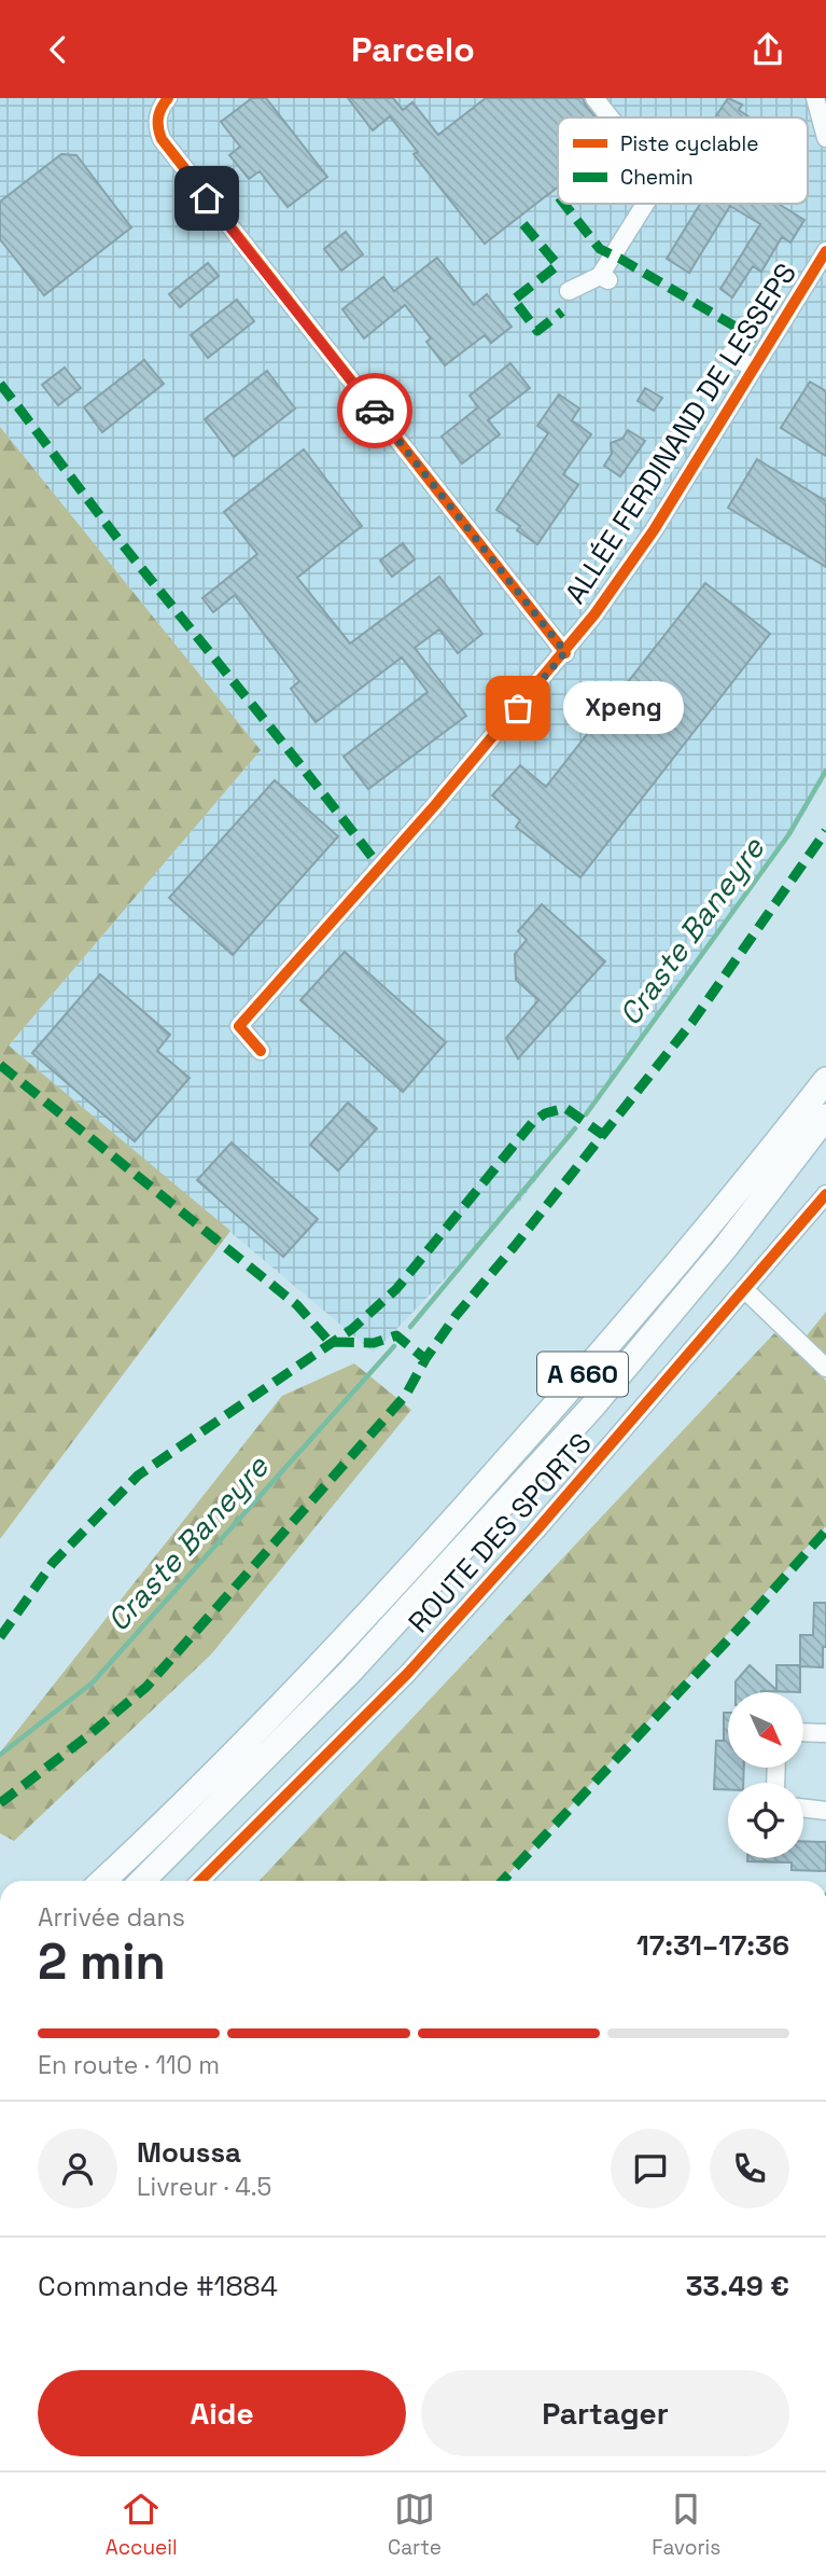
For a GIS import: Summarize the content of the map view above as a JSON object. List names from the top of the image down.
{
  "streets": {
    "highway": ["A 660"],
    "street": ["ALLÉE FERDINAND DE LESSEPS", "ROUTE DES SPORTS"]
  },
  "water": ["Craste Baneyre"],
  "places": ["Xpeng"],
  "legend": ["Piste cyclable", "Chemin"],
  "north": "bottom right",
  "page": {
    "header": "Parcelo",
    "bubble": "Xpeng",
    "heading": ["2 min", "Arrivée dans", "17:31–17:36"],
    "panel": [
      "Moussa",
      "Livreur · 4.5",
      "Commande #1884",
      "33.49 €"
    ],
    "bar": "En route · 110 m",
    "buttons": ["Aide", "Partager"],
    "tabs": ["Accueil", "Carte", "Favoris"]
  }
}
